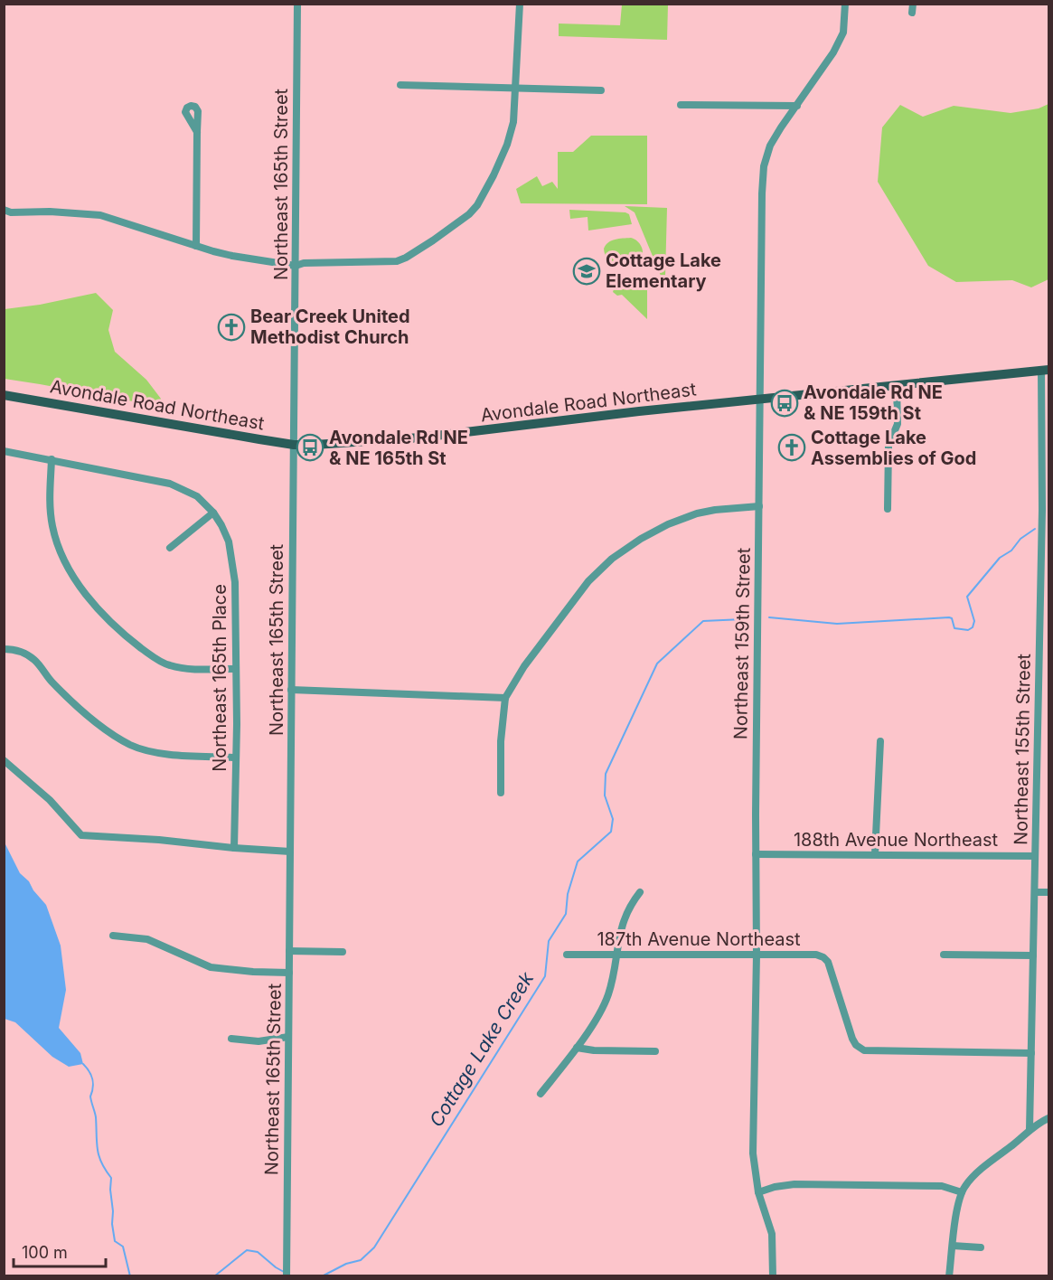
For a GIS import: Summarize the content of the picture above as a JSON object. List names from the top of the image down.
{
  "streets": {
    "main road": ["Avondale Road Northeast"],
    "street": [
      "Northeast 165th Street",
      "Northeast 159th Street",
      "Northeast 165th Place",
      "Northeast 155th Street",
      "188th Avenue Northeast",
      "187th Avenue Northeast"
    ]
  },
  "crossings": [
    ["Northeast 165th Street", "Avondale Road Northeast"],
    ["Avondale Road Northeast", "Northeast 159th Street"],
    ["Avondale Road Northeast", "Northeast 155th Street"],
    ["Northeast 159th Street", "188th Avenue Northeast"],
    ["Northeast 159th Street", "187th Avenue Northeast"],
    ["Northeast 155th Street", "188th Avenue Northeast"],
    ["Northeast 155th Street", "187th Avenue Northeast"]
  ],
  "water": ["Cottage Lake Creek"],
  "places": {
    "school or university": ["Cottage Lake Elementary"],
    "church": ["Bear Creek United Methodist Church", "Cottage Lake Assemblies of God"],
    "bus stop": ["Avondale Rd NE & NE 159th St", "Avondale Rd NE & NE 165th St"]
  },
  "scale_bar": "100 m"
}
